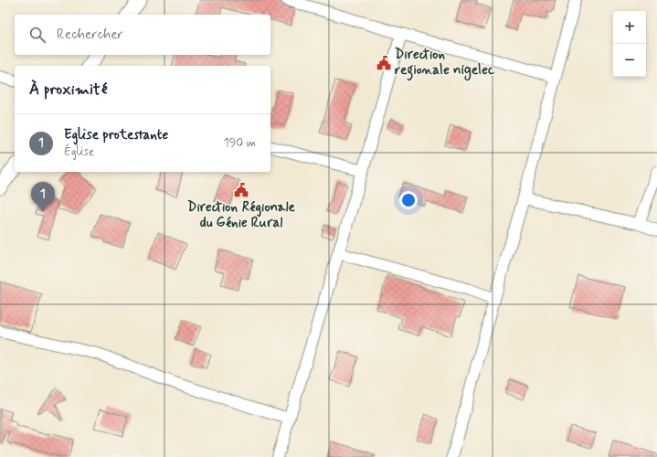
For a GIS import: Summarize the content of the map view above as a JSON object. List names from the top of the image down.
{
  "places": {
    "public building": ["Direction regionale nigelec", "Direction Régionale du Génie Rural"]
  },
  "page": {
    "map_buttons": ["+", "−"],
    "search": "Rechercher",
    "heading": "À proximité",
    "list": [
      {
        "mark": "1",
        "name": "Eglise protestante",
        "note": "Église",
        "value": "190 m"
      }
    ],
    "pins": "1"
  }
}
